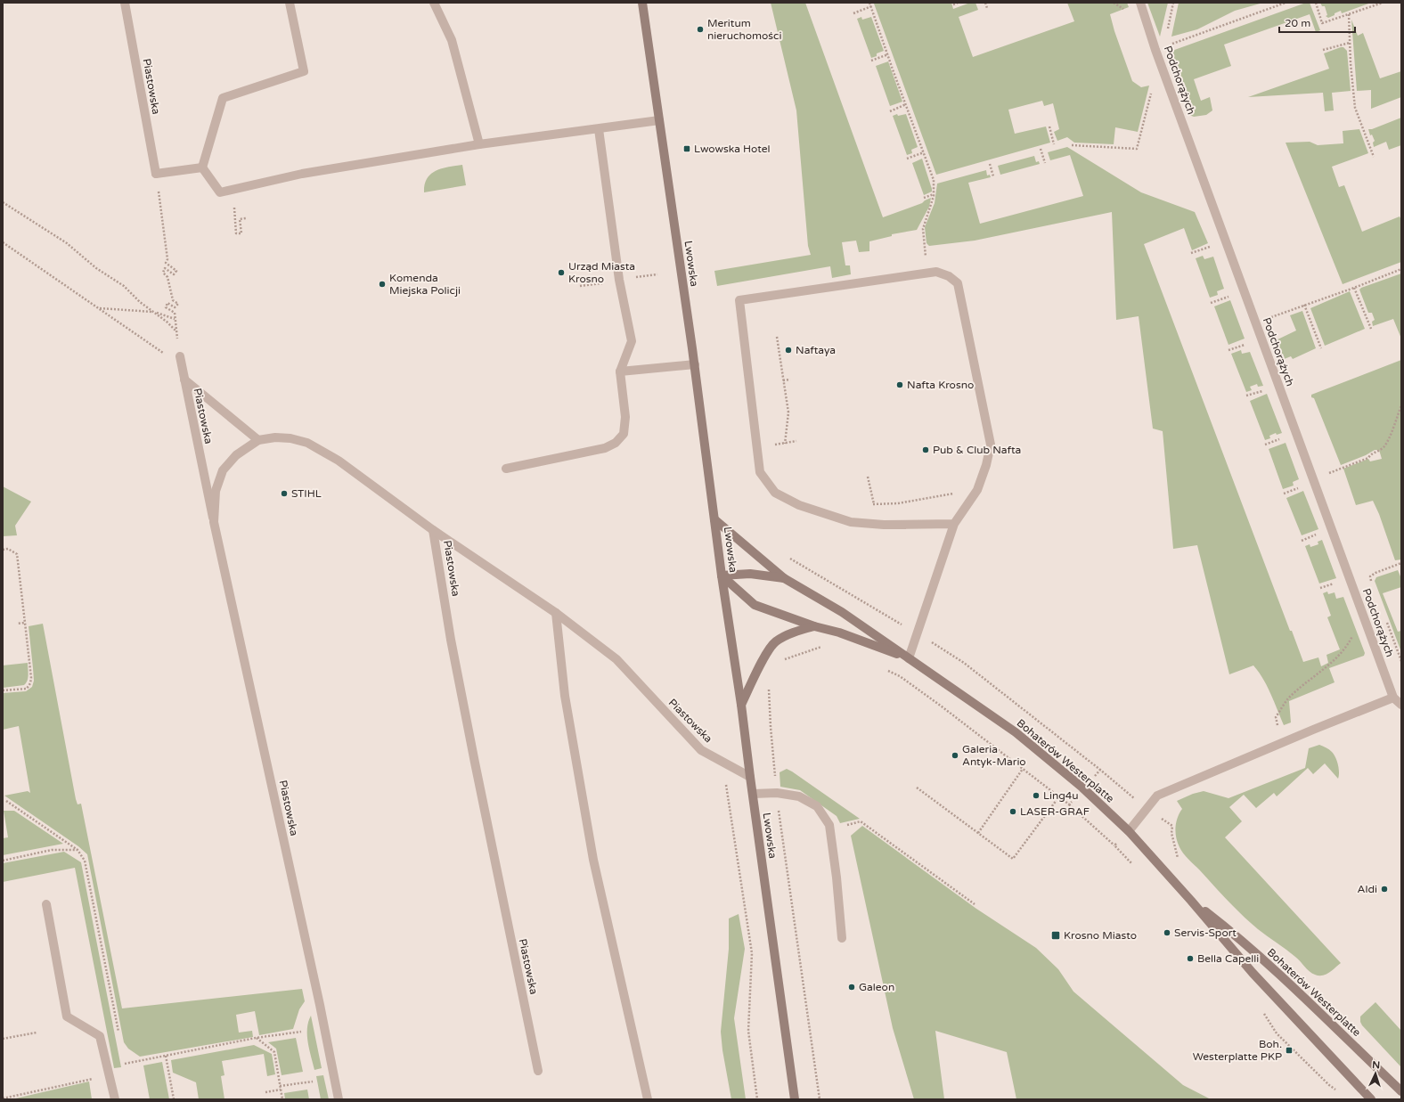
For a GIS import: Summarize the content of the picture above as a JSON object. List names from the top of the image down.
{
  "streets": {
    "street": [
      "Podchorążych",
      "Piastowska",
      "Lwowska",
      "Bohaterów Westerplatte"
    ]
  },
  "crossings": [
    ["Piastowska", "Lwowska"],
    ["Lwowska", "Bohaterów Westerplatte"]
  ],
  "places": {
    "other": [
      "Meritum nieruchomości",
      "Urząd Miasta Krosno",
      "Komenda Miejska Policji",
      "Naftaya",
      "Nafta Krosno",
      "Pub & Club Nafta",
      "STIHL",
      "Galeria Antyk-Mario",
      "Ling4u",
      "LASER-GRAF",
      "Aldi",
      "Servis-Sport",
      "Bella Capelli",
      "Galeon"
    ],
    "transit": ["Lwowska Hotel", "Krosno Miasto", "Boh. Westerplatte PKP"]
  },
  "scale_bar": "20 m",
  "north": "top"
}
